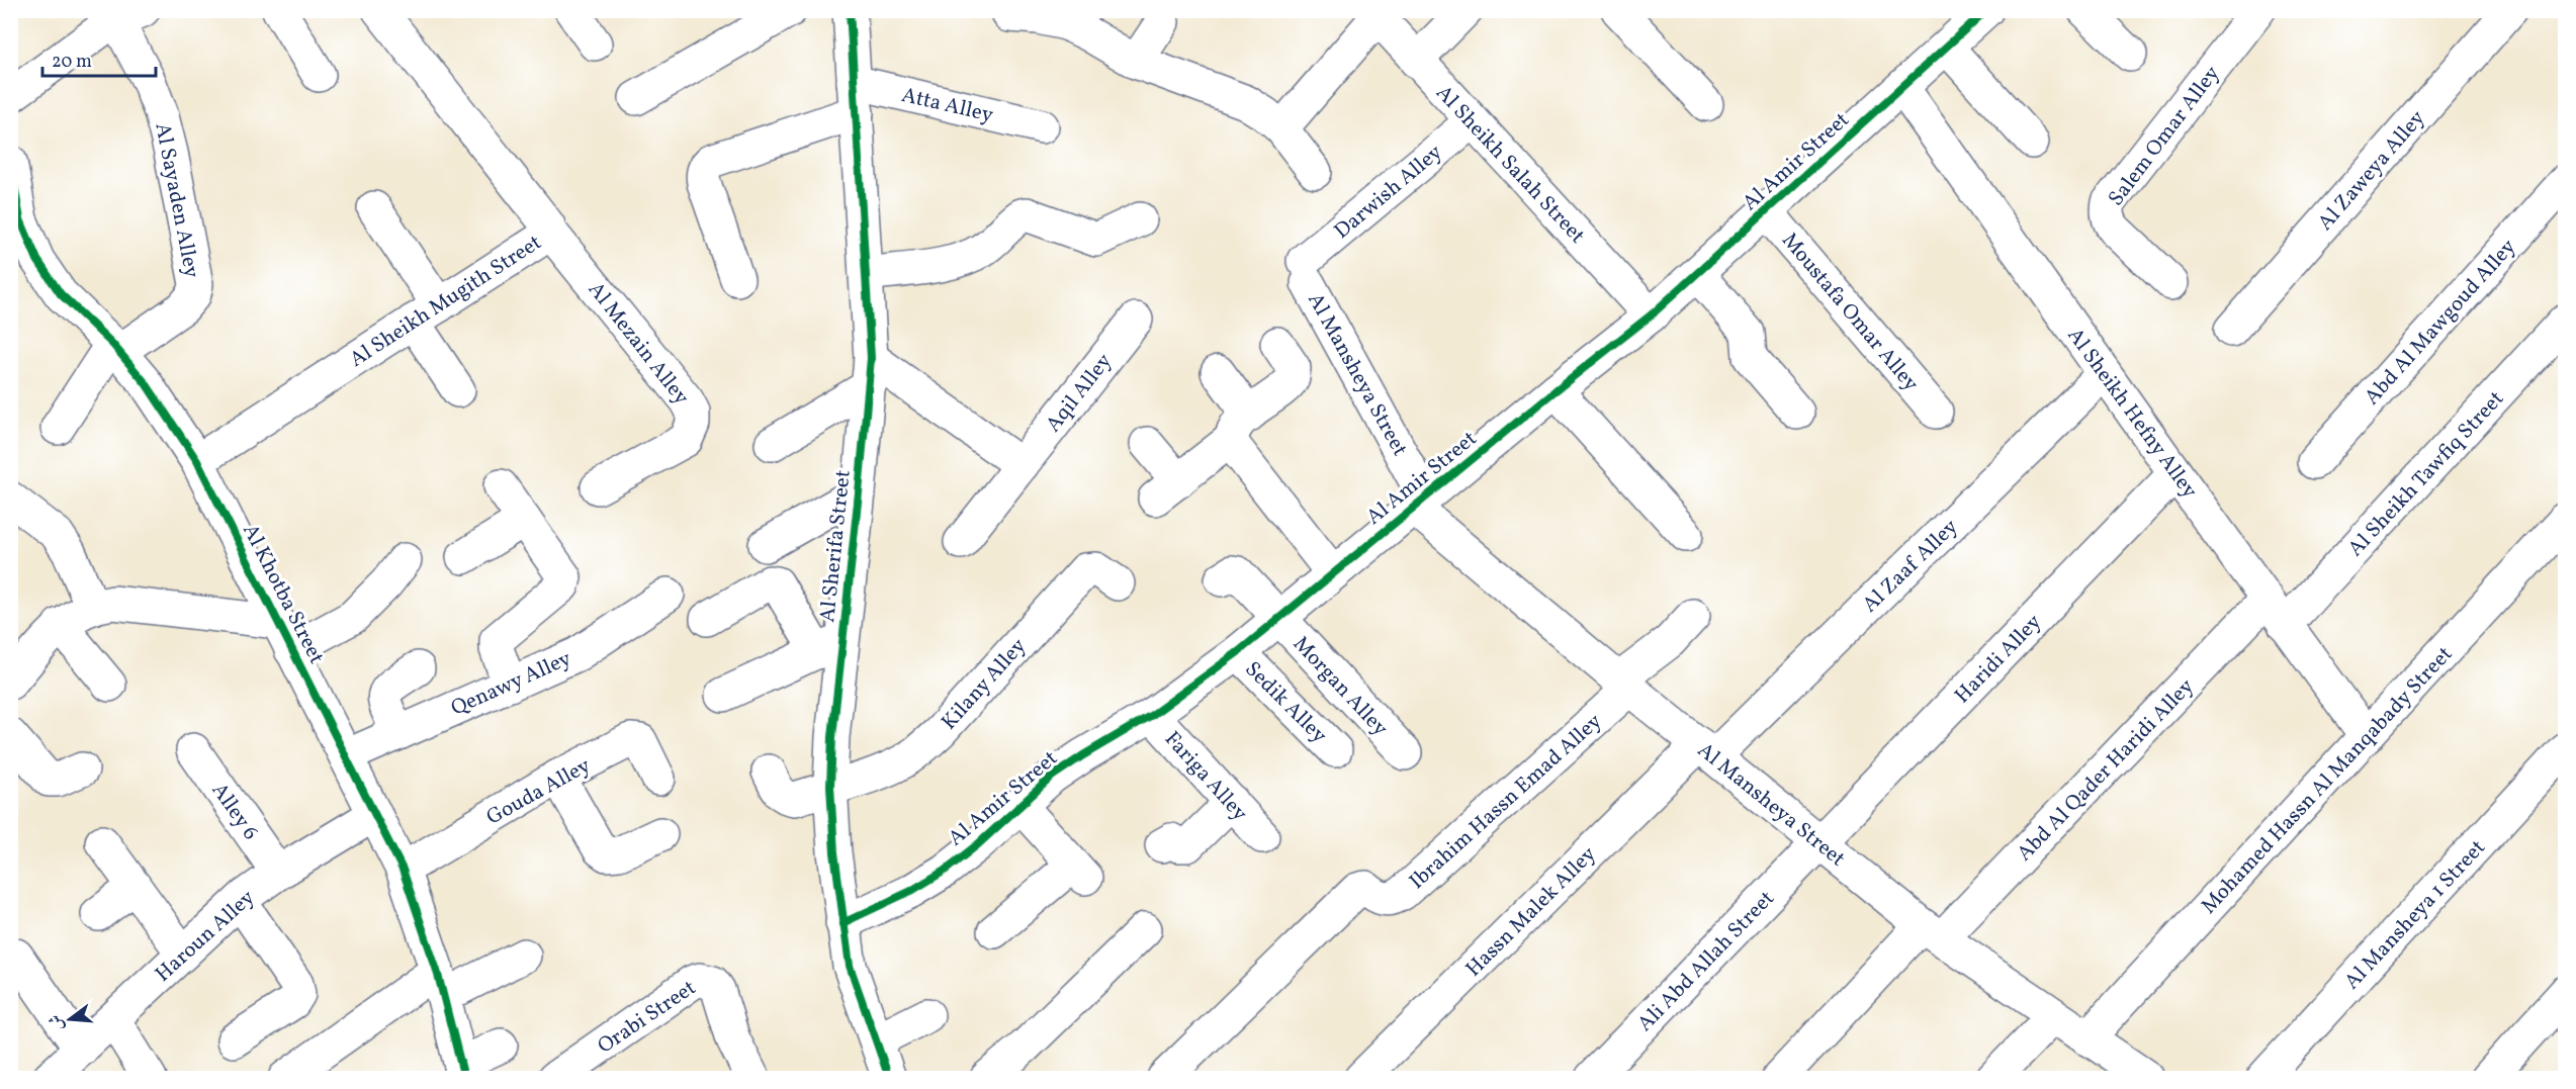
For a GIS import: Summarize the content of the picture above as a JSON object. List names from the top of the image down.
{
  "streets": {
    "street": [
      "Atta Alley",
      "Salem Omar Alley",
      "Al Amir Street",
      "Al Sheikh Salah Street",
      "Al Zaweya Alley",
      "Darwish Alley",
      "Al Sayaden Alley",
      "Al Sheikh Mugith Street",
      "Moustafa Omar Alley",
      "Abd Al Mawgoud Alley",
      "Al Mezain Alley",
      "Al Mansheya Street",
      "Aqil Alley",
      "Al Sheikh Hefny Alley",
      "Al Sheikh Tawfiq Street",
      "Al Sherifa Street",
      "Al Zaaf Alley",
      "Al Khotba Street",
      "Haridi Alley",
      "Qenawy Alley",
      "Kilany Alley",
      "Morgan Alley",
      "Sedik Alley",
      "Abd Al Qader Haridi Alley",
      "Fariga Alley",
      "Mohamed Hassn Al Manqabady Street",
      "Gouda Alley",
      "Ibrahim Hassn Emad Alley",
      "Alley 6",
      "Hassn Malek Alley",
      "Al Mansheya 1 Street",
      "Haroun Alley",
      "Ali Abd Allah Street",
      "Orabi Street"
    ]
  },
  "crossings": [
    ["Atta Alley", "Al Sherifa Street"],
    ["Al Amir Street", "Al Sheikh Salah Street"],
    ["Al Amir Street", "Moustafa Omar Alley"],
    ["Al Amir Street", "Al Mansheya Street"],
    ["Al Amir Street", "Al Sheikh Hefny Alley"],
    ["Al Amir Street", "Al Sherifa Street"],
    ["Al Amir Street", "Morgan Alley"],
    ["Al Amir Street", "Sedik Alley"],
    ["Al Amir Street", "Fariga Alley"],
    ["Al Sheikh Salah Street", "Darwish Alley"],
    ["Darwish Alley", "Al Mansheya Street"],
    ["Al Sayaden Alley", "Al Khotba Street"],
    ["Al Sheikh Mugith Street", "Al Mezain Alley"],
    ["Al Sheikh Mugith Street", "Al Khotba Street"],
    ["Al Mansheya Street", "Al Zaaf Alley"],
    ["Al Mansheya Street", "Haridi Alley"],
    ["Al Mansheya Street", "Abd Al Qader Haridi Alley"],
    ["Al Mansheya Street", "Mohamed Hassn Al Manqabady Street"],
    ["Al Mansheya Street", "Ibrahim Hassn Emad Alley"],
    ["Al Mansheya Street", "Hassn Malek Alley"],
    ["Al Mansheya Street", "Ali Abd Allah Street"],
    ["Al Sheikh Hefny Alley", "Al Sheikh Tawfiq Street"],
    ["Al Sheikh Hefny Alley", "Al Zaaf Alley"],
    ["Al Sheikh Hefny Alley", "Haridi Alley"],
    ["Al Sheikh Hefny Alley", "Abd Al Qader Haridi Alley"],
    ["Al Sheikh Hefny Alley", "Mohamed Hassn Al Manqabady Street"],
    ["Al Sheikh Tawfiq Street", "Abd Al Qader Haridi Alley"],
    ["Al Sherifa Street", "Kilany Alley"],
    ["Al Zaaf Alley", "Hassn Malek Alley"],
    ["Al Khotba Street", "Qenawy Alley"],
    ["Al Khotba Street", "Gouda Alley"],
    ["Al Khotba Street", "Haroun Alley"],
    ["Haridi Alley", "Ali Abd Allah Street"],
    ["Alley 6", "Haroun Alley"]
  ],
  "scale_bar": "20 m",
  "north": "left"
}
